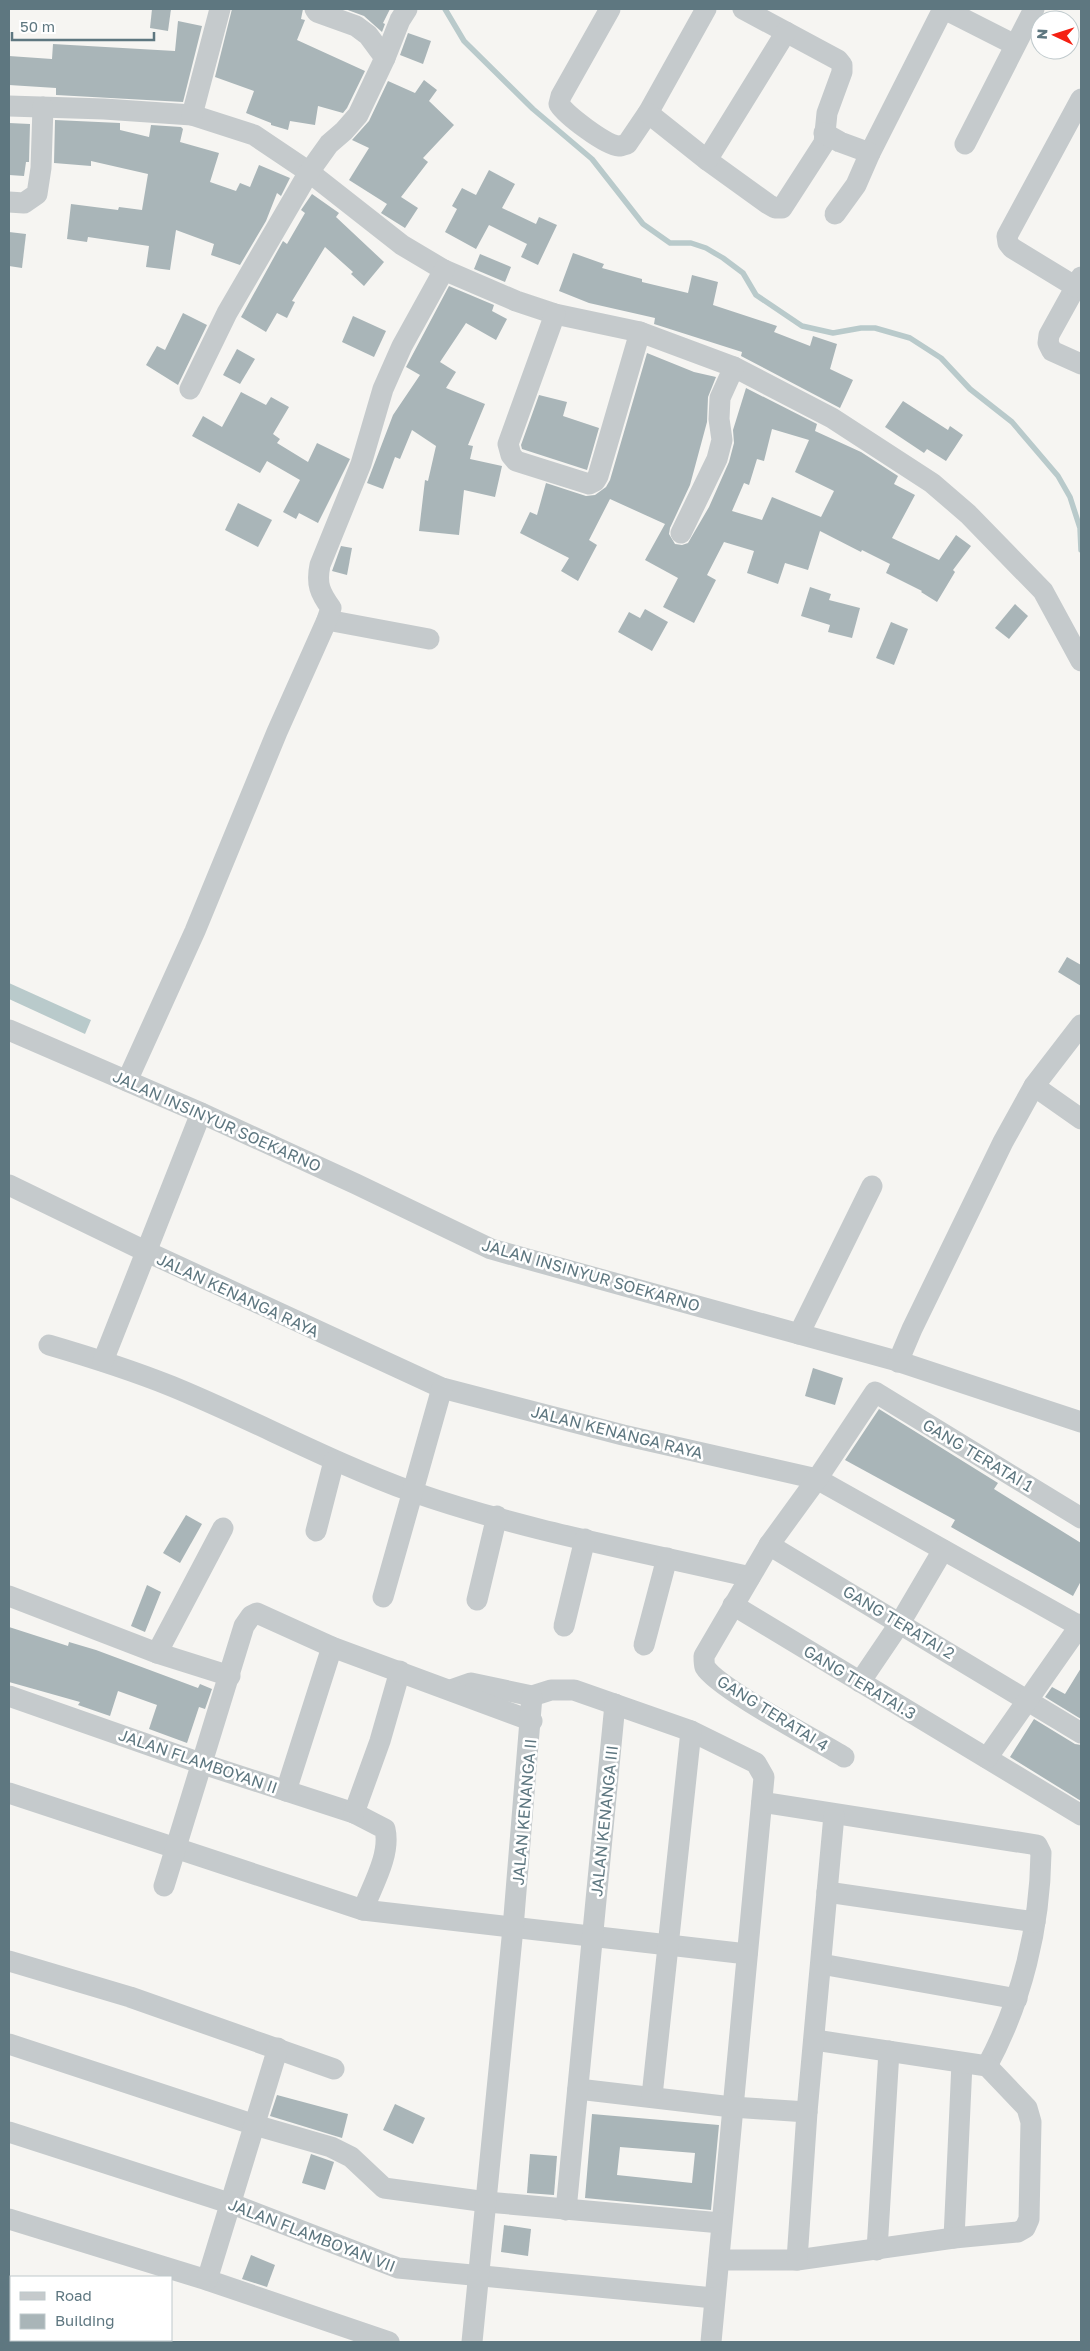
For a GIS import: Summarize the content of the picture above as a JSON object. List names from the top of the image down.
{
  "streets": {
    "street": [
      "JALAN INSINYUR SOEKARNO",
      "JALAN KENANGA RAYA",
      "GANG TERATAI 1",
      "GANG TERATAI 2",
      "GANG TERATAI.3",
      "GANG TERATAI 4",
      "JALAN FLAMBOYAN II",
      "JALAN KENANGA II",
      "JALAN KENANGA III",
      "JALAN FLAMBOYAN VII"
    ]
  },
  "crossings": [
    ["JALAN KENANGA RAYA", "GANG TERATAI 1"],
    ["GANG TERATAI.3", "GANG TERATAI 4"],
    ["JALAN KENANGA II", "JALAN FLAMBOYAN VII"]
  ],
  "legend": ["Road", "Building"],
  "scale_bar": "50 m",
  "north": "left"
}
